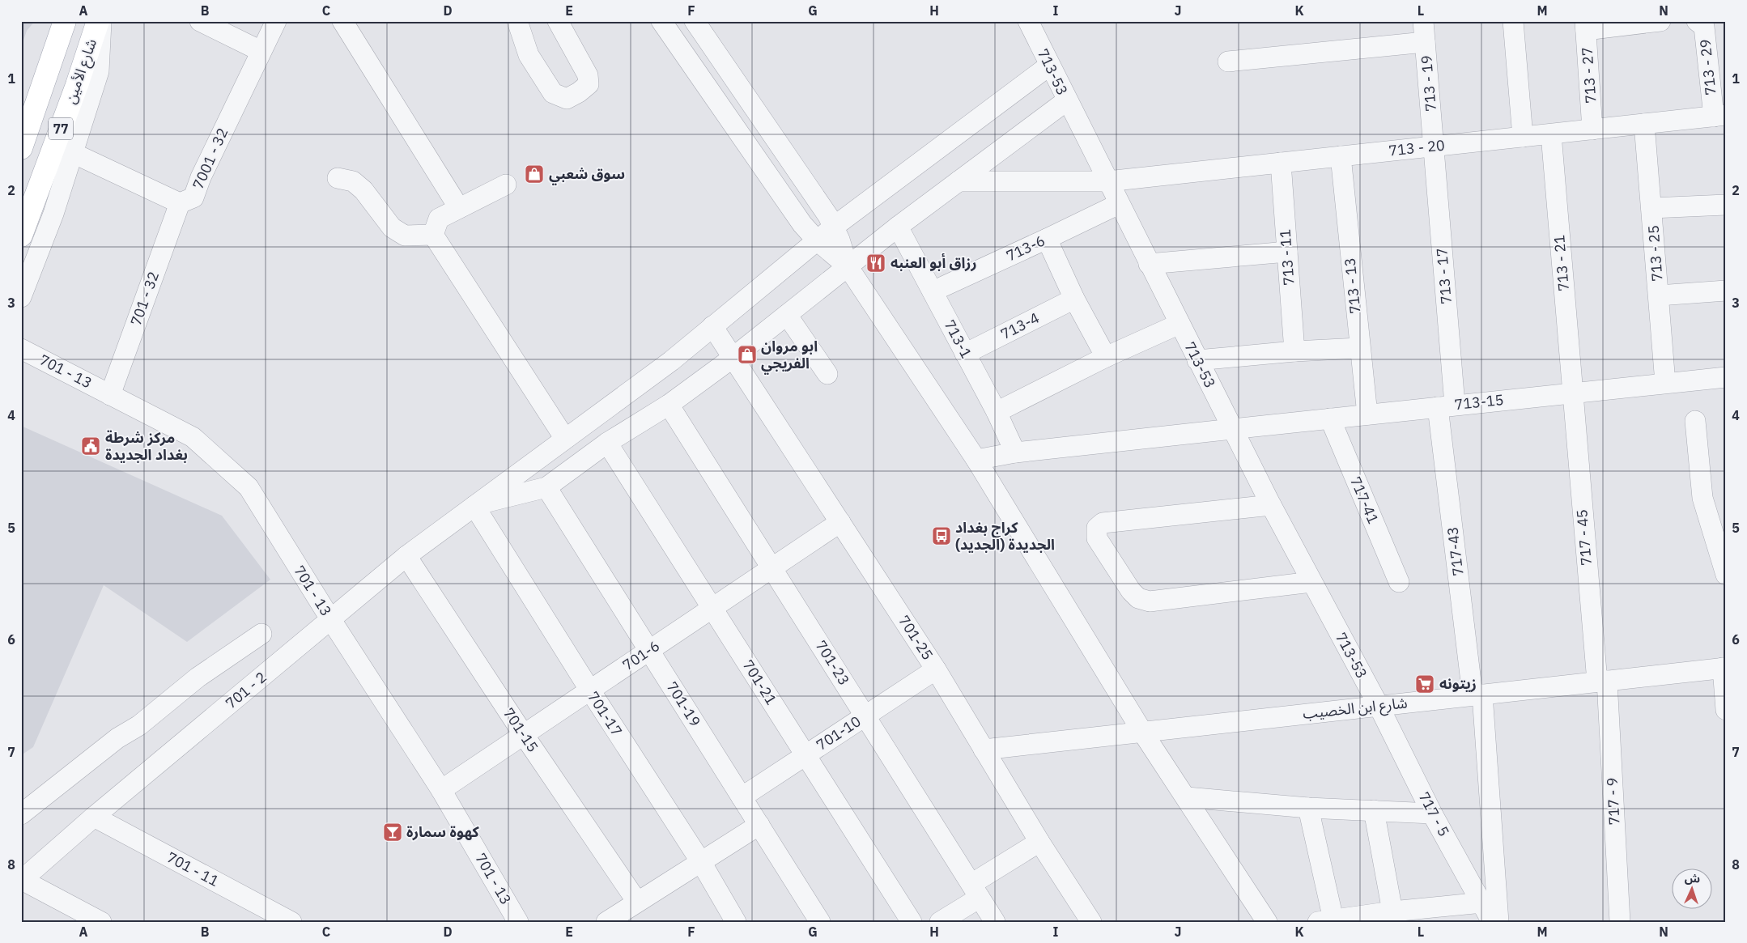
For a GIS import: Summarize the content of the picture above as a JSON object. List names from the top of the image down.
{
  "streets": {
    "main road": ["شارع الأمين", "77"],
    "street": [
      "713 - 29",
      "713-53",
      "713 - 27",
      "713 - 19",
      "713 - 20",
      "7001 - 32",
      "713-6",
      "713 - 25",
      "713 - 11",
      "713 - 21",
      "713 - 17",
      "713 - 13",
      "701 - 32",
      "713-4",
      "713-1",
      "701 - 13",
      "713-15",
      "717-41",
      "717 - 45",
      "717-43",
      "701-25",
      "701-6",
      "701-23",
      "701-21",
      "701 - 2",
      "701-19",
      "شارع ابن الخصيب",
      "701-17",
      "701-15",
      "701-10",
      "717 - 9",
      "717 - 5",
      "701 - 11"
    ]
  },
  "crossings": [
    ["713 - 29", "713 - 20"],
    ["713-53", "713 - 20"],
    ["713-53", "713-6"],
    ["713-53", "713-15"],
    ["713-53", "701 - 2"],
    ["713-53", "شارع ابن الخصيب"],
    ["713-53", "717 - 5"],
    ["713 - 27", "713 - 20"],
    ["713 - 19", "713 - 20"],
    ["713 - 19", "713 - 17"],
    ["713 - 20", "713 - 25"],
    ["713 - 20", "713 - 11"],
    ["713 - 20", "713 - 21"],
    ["713 - 20", "713 - 17"],
    ["713 - 20", "713 - 13"],
    ["7001 - 32", "701 - 32"],
    ["713-6", "713-1"],
    ["713 - 25", "713-15"],
    ["713 - 21", "713-15"],
    ["713 - 21", "717 - 45"],
    ["713 - 17", "713-15"],
    ["713 - 17", "717-43"],
    ["713 - 13", "713-15"],
    ["701 - 32", "701 - 13"],
    ["713-4", "713-1"],
    ["713-1", "713-15"],
    ["701 - 13", "701-6"],
    ["701 - 13", "701 - 2"],
    ["713-15", "717-41"],
    ["713-15", "717 - 45"],
    ["713-15", "717-43"],
    ["717 - 45", "شارع ابن الخصيب"],
    ["717 - 45", "717 - 9"],
    ["717-43", "شارع ابن الخصيب"],
    ["701-25", "701-6"],
    ["701-25", "701 - 2"],
    ["701-25", "شارع ابن الخصيب"],
    ["701-25", "701-10"],
    ["701-6", "701-23"],
    ["701-6", "701-21"],
    ["701-6", "701-19"],
    ["701-6", "701-17"],
    ["701-6", "701-15"],
    ["701-23", "701-10"],
    ["701-21", "701-10"],
    ["701 - 2", "701-17"],
    ["701 - 2", "701-15"],
    ["701 - 2", "701 - 11"],
    ["701-19", "701-10"],
    ["شارع ابن الخصيب", "717 - 9"],
    ["شارع ابن الخصيب", "717 - 5"]
  ],
  "places": {
    "shop": ["سوق شعبي", "ابو مروان الفريجي"],
    "restaurant": ["رزاق أبو العنبه"],
    "public building": ["مركز شرطة بغداد الجديدة"],
    "bus stop": ["كراج بغداد الجديدة (الجديد)"],
    "supermarket": ["زيتونه"],
    "bar": ["كهوة سمارة"]
  },
  "north": "top",
  "grid": {
    "columns": [
      "A",
      "B",
      "C",
      "D",
      "E",
      "F",
      "G",
      "H",
      "I",
      "J",
      "K",
      "L",
      "M",
      "N"
    ],
    "rows": [
      "1",
      "2",
      "3",
      "4",
      "5",
      "6",
      "7",
      "8"
    ]
  }
}
